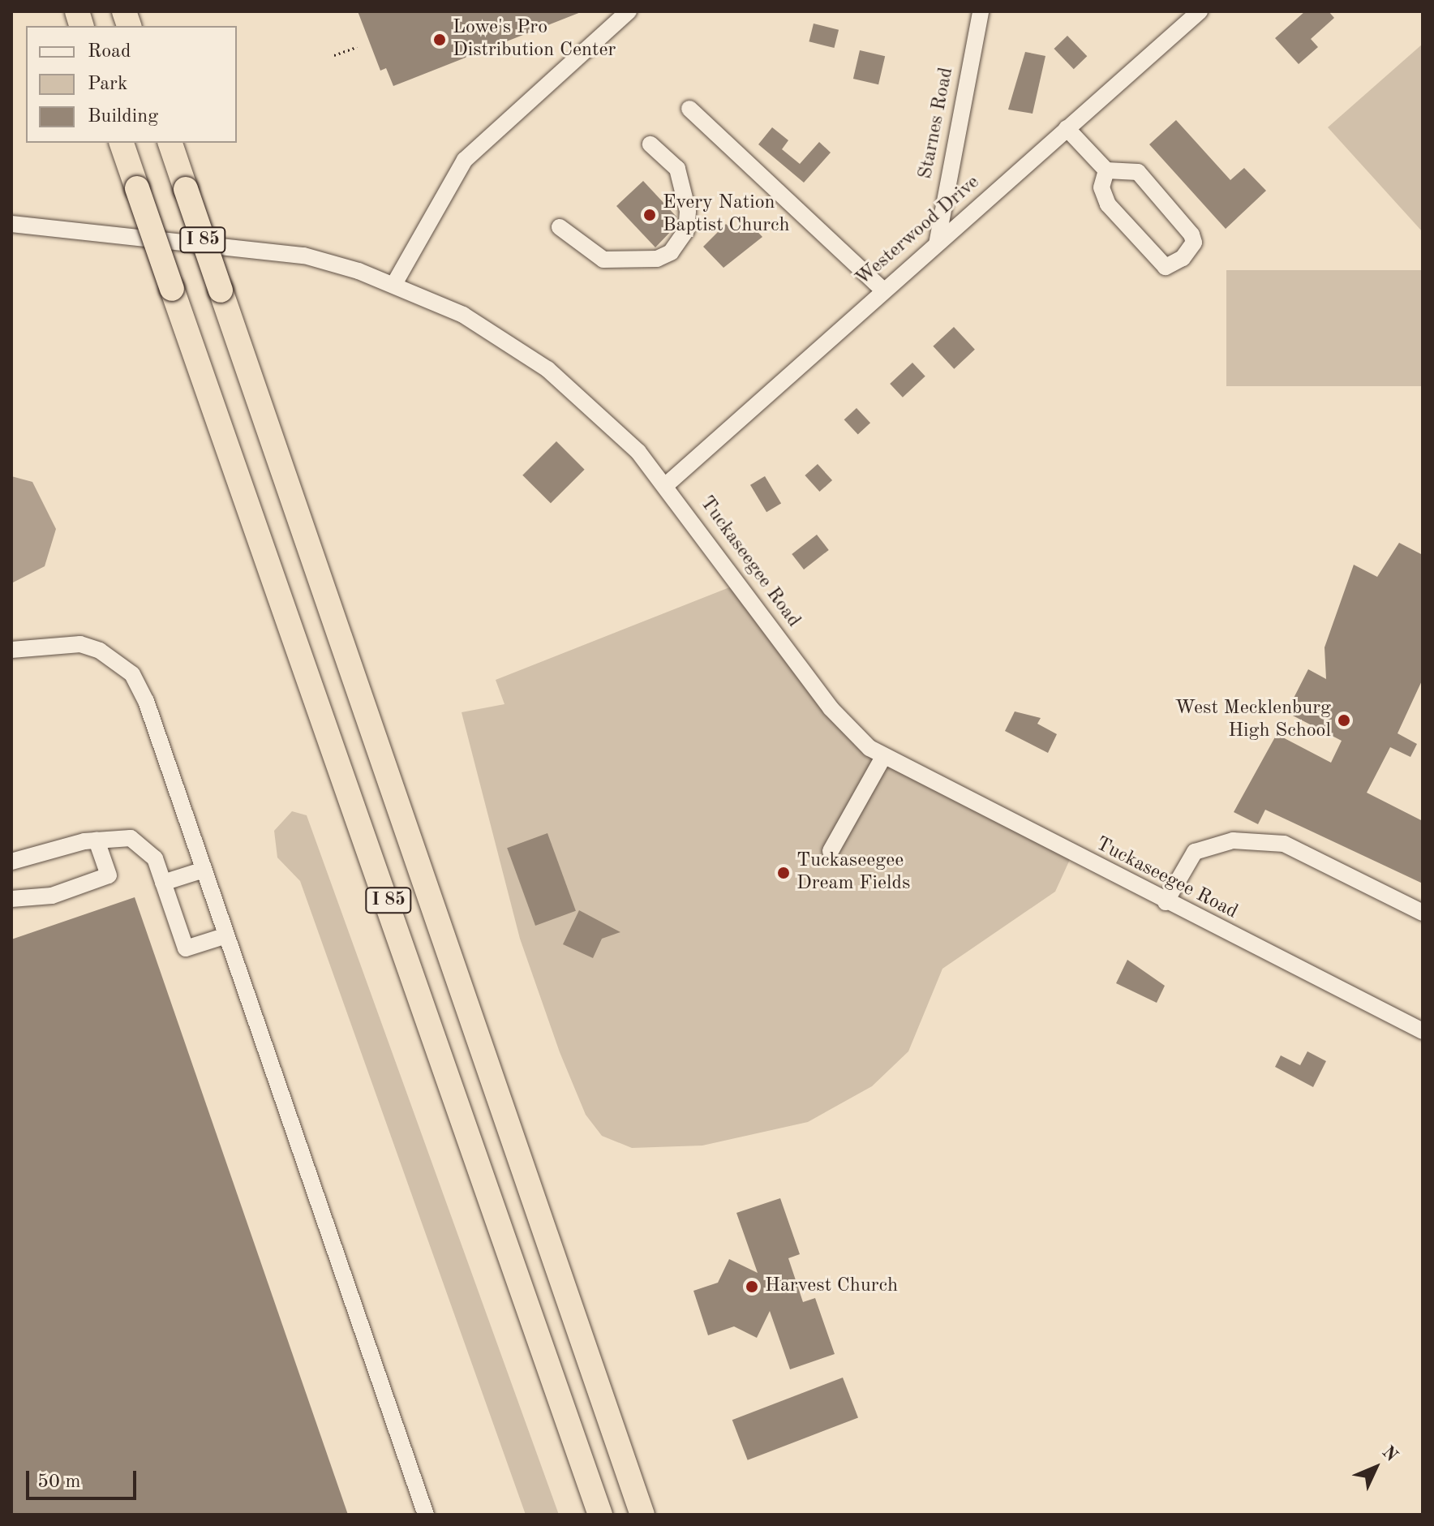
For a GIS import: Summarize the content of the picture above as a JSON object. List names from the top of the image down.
{
  "streets": {
    "highway": ["I 85"],
    "street": ["Starnes Road", "Westerwood Drive", "Tuckaseegee Road"]
  },
  "crossings": [
    ["Starnes Road", "Westerwood Drive"],
    ["Westerwood Drive", "Tuckaseegee Road"]
  ],
  "places": [
    "Lowe's Pro Distribution Center",
    "Every Nation Baptist Church",
    "West Mecklenburg High School",
    "Tuckaseegee Dream Fields",
    "Harvest Church"
  ],
  "legend": ["Road", "Park", "Building"],
  "scale_bar": "50 m",
  "north": "top right"
}
